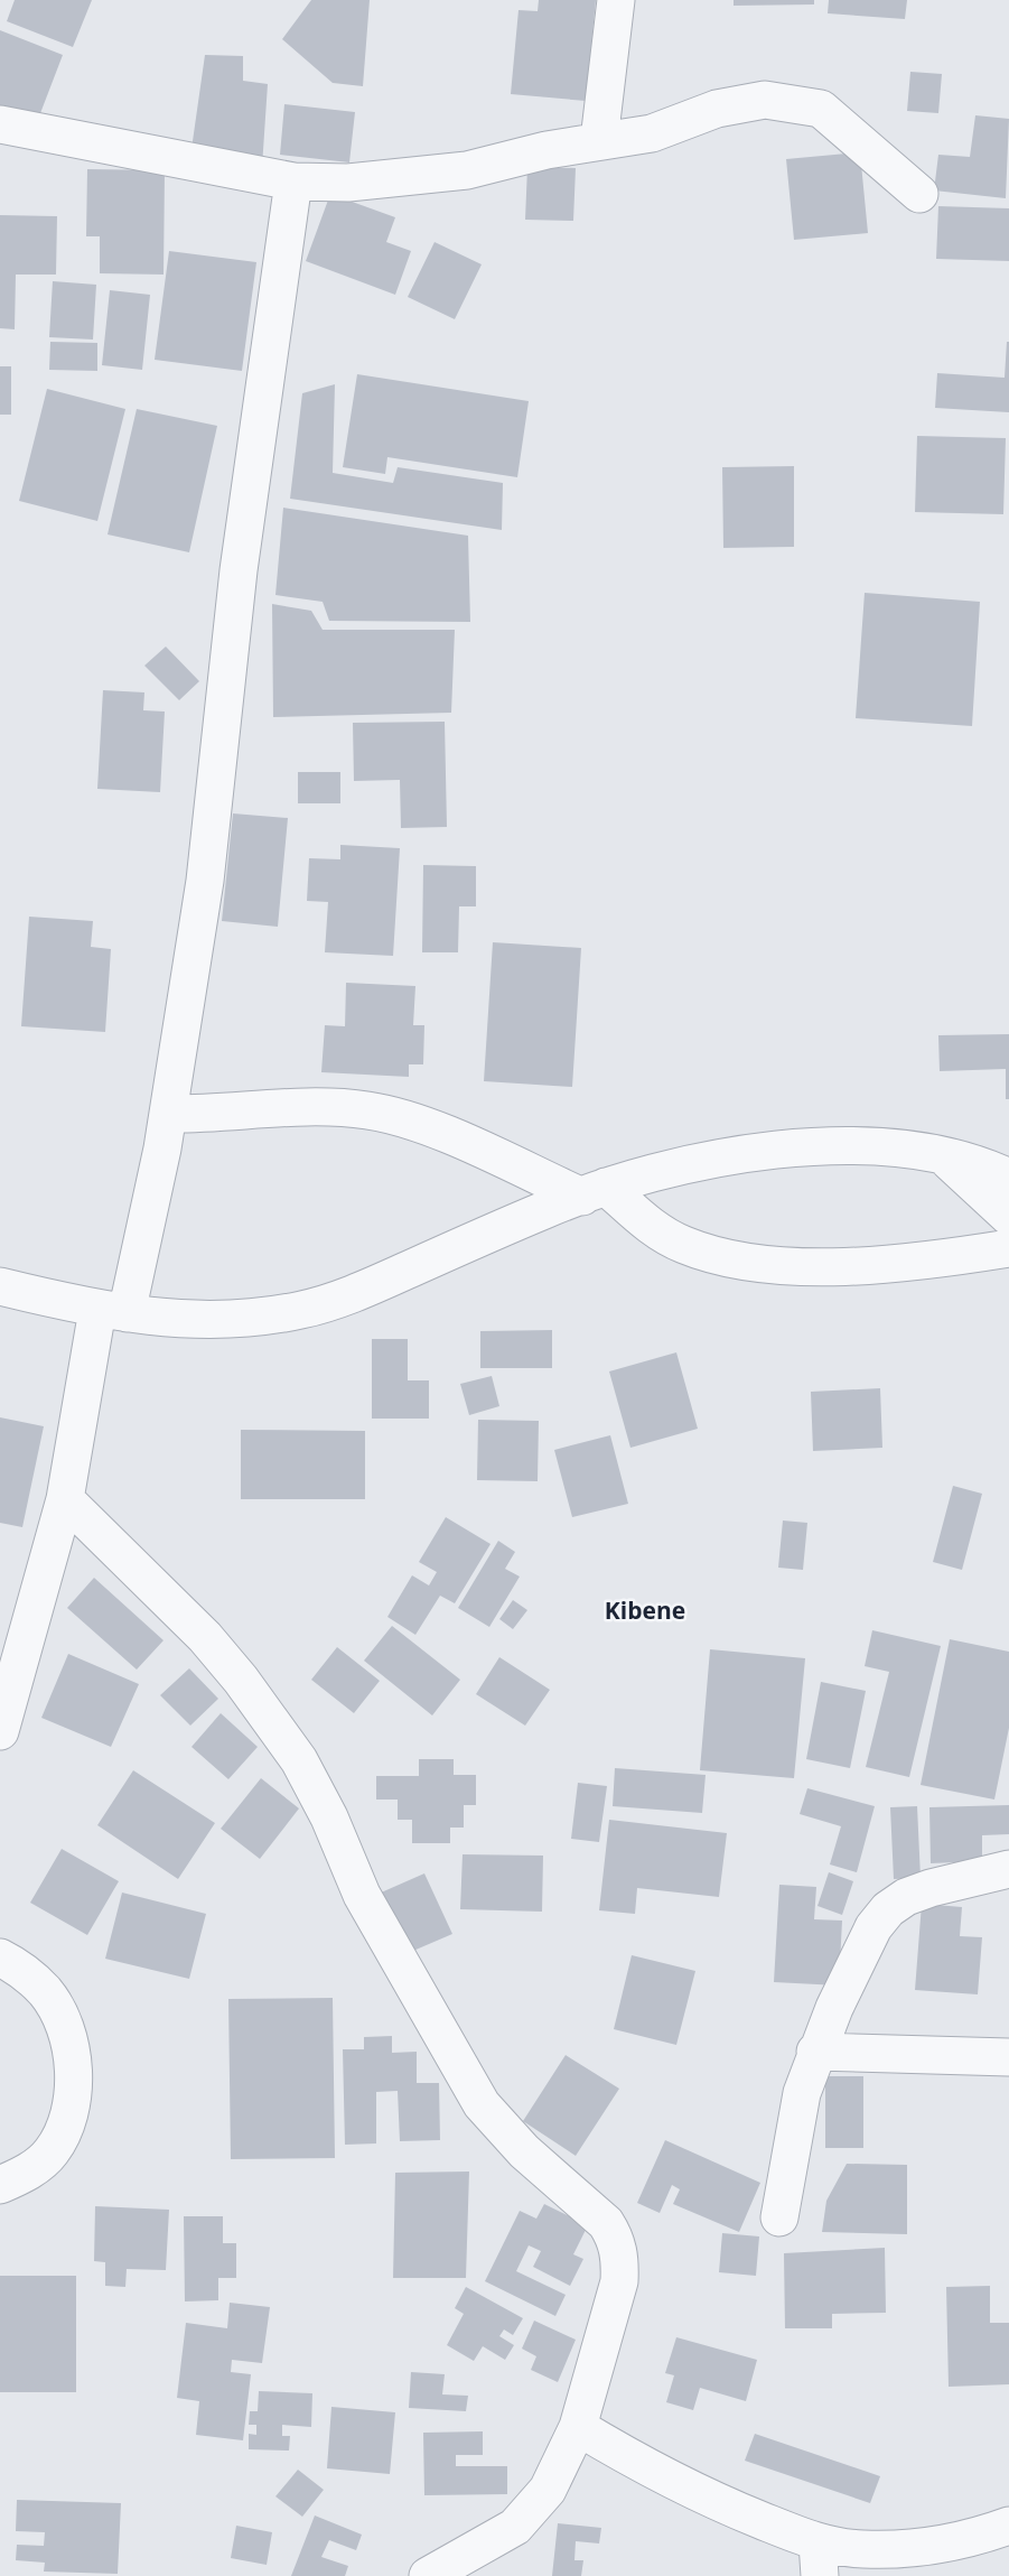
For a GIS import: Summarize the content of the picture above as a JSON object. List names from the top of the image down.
{
  "districts": ["Kibene"]
}
